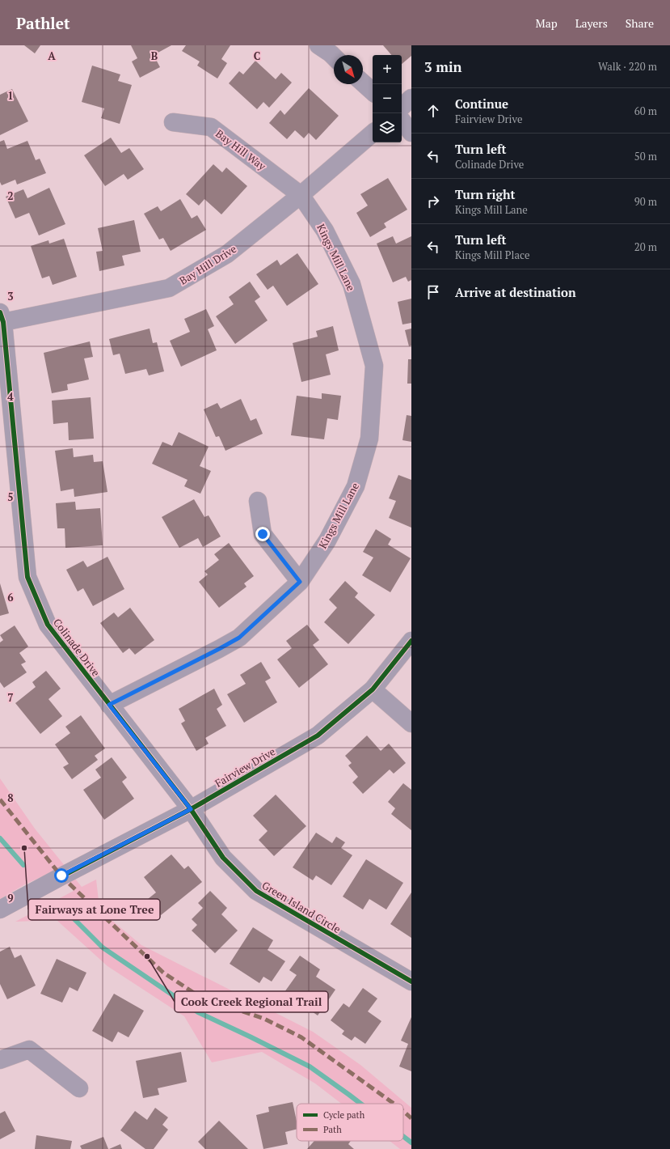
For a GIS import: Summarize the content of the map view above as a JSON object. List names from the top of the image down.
{
  "streets": {
    "street": [
      "Bay Hill Way",
      "Kings Mill Lane",
      "Bay Hill Drive",
      "Colinade Drive",
      "Fairview Drive",
      "Green Island Circle"
    ]
  },
  "crossings": [
    ["Bay Hill Way", "Kings Mill Lane"],
    ["Bay Hill Way", "Bay Hill Drive"],
    ["Kings Mill Lane", "Bay Hill Drive"],
    ["Kings Mill Lane", "Colinade Drive"],
    ["Bay Hill Drive", "Colinade Drive"],
    ["Colinade Drive", "Fairview Drive"],
    ["Colinade Drive", "Green Island Circle"],
    ["Fairview Drive", "Green Island Circle"]
  ],
  "places": ["Fairways at Lone Tree", "Cook Creek Regional Trail"],
  "legend": ["Cycle path", "Path"],
  "north": "bottom right",
  "page": {
    "header": "Pathlet",
    "nav": ["Map", "Layers", "Share"],
    "heading": ["3 min", "Walk · 220 m"],
    "map_buttons": ["+", "−"],
    "list": [
      ["Continue", "Fairview Drive", "60 m"],
      ["Turn left", "Colinade Drive", "50 m"],
      ["Turn right", "Kings Mill Lane", "90 m"],
      ["Turn left", "Kings Mill Place", "20 m"],
      "Arrive at destination"
    ]
  },
  "grid": {
    "columns": ["A", "B", "C"],
    "rows": [
      "1",
      "2",
      "3",
      "4",
      "5",
      "6",
      "7",
      "8",
      "9"
    ]
  }
}
